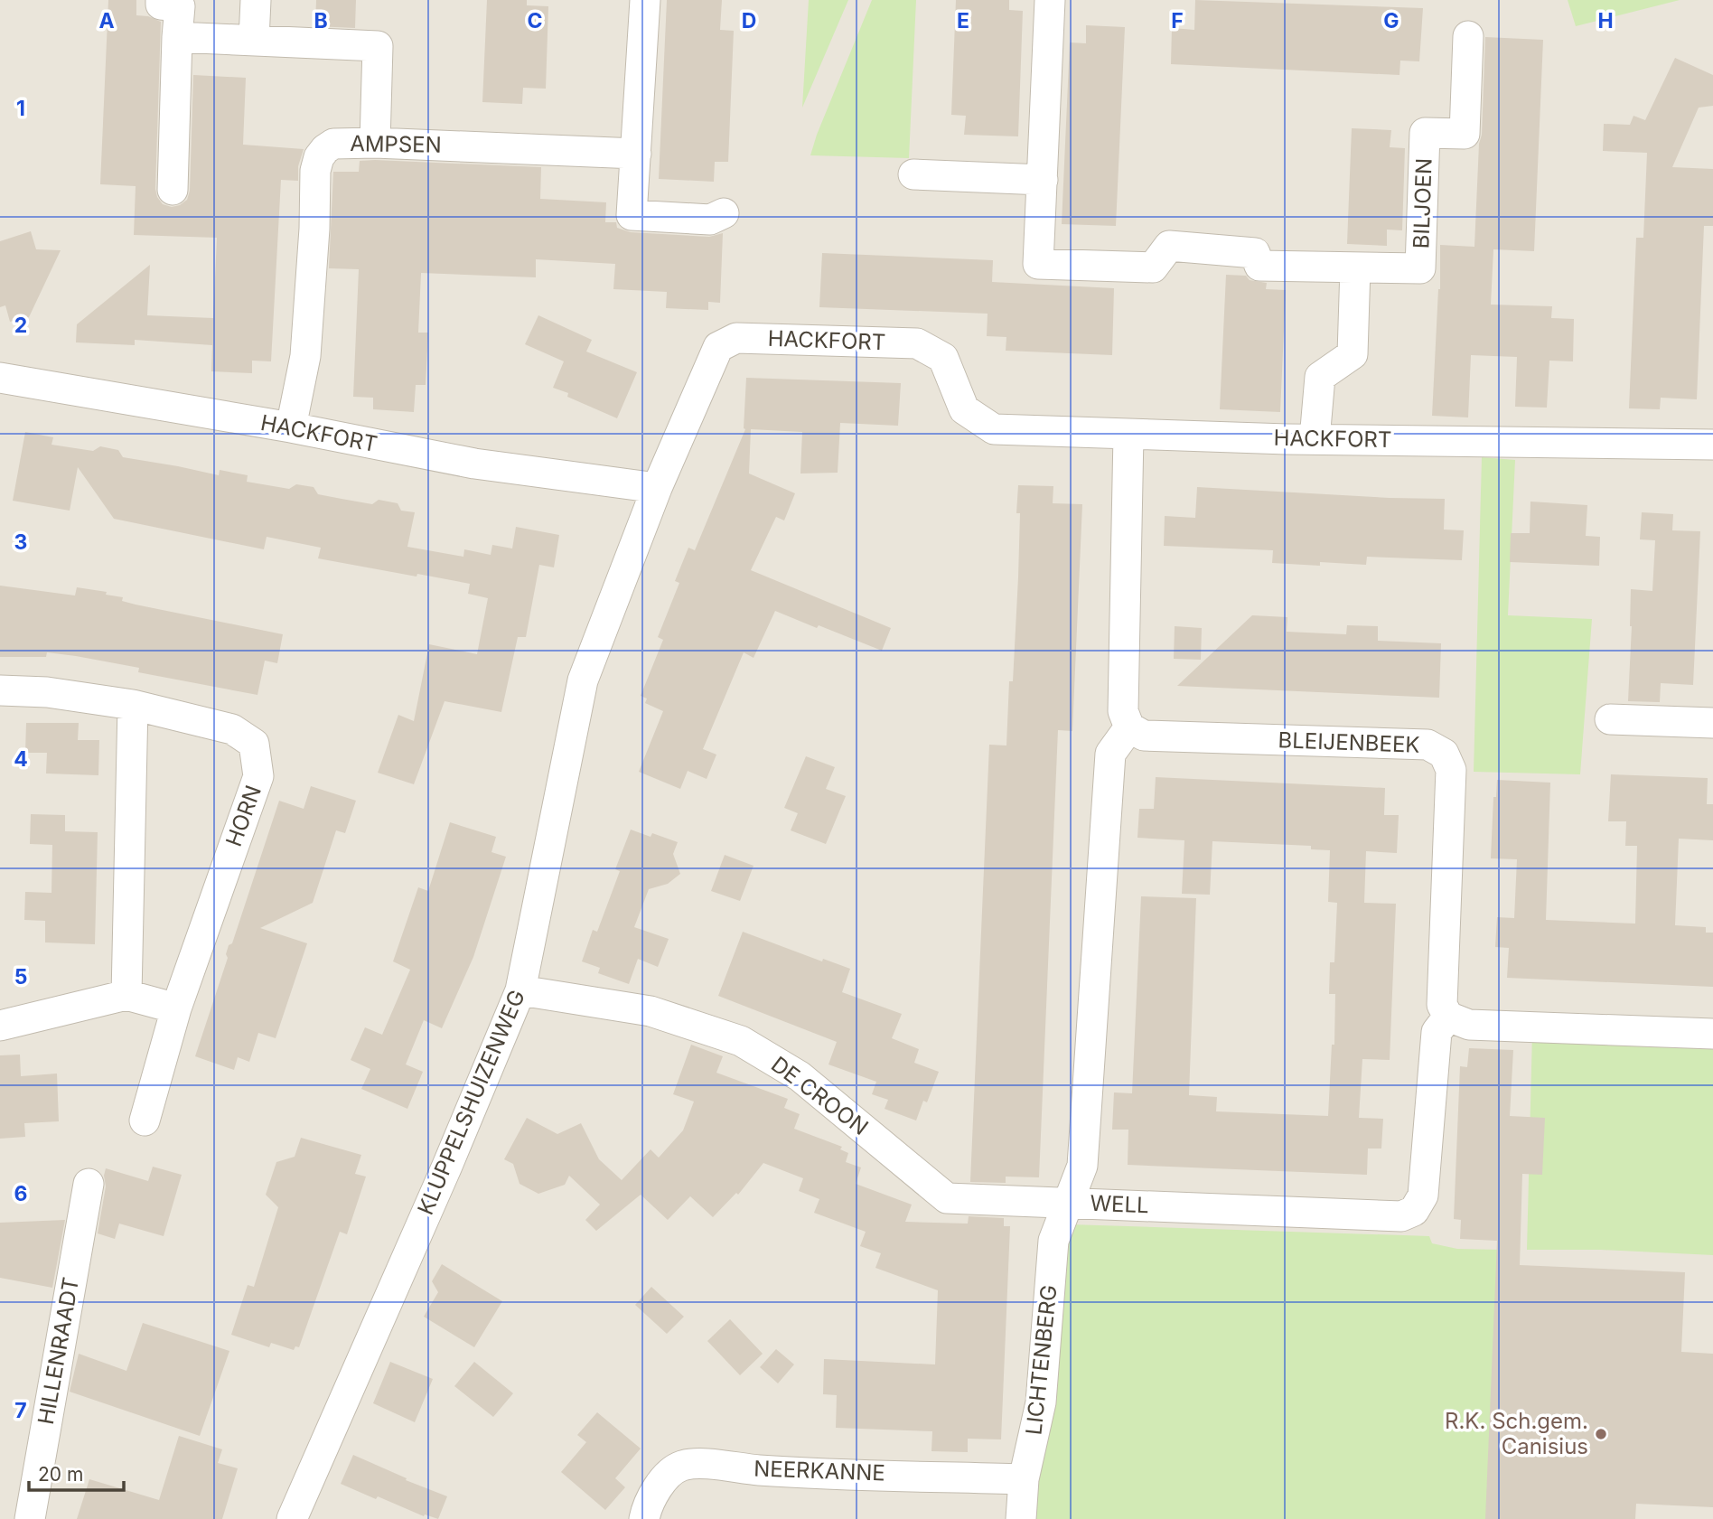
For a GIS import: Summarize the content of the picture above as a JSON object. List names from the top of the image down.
{
  "streets": {
    "street": [
      "AMPSEN",
      "BILJOEN",
      "HACKFORT",
      "BLEIJENBEEK",
      "HORN",
      "DE CROON",
      "KLUPPELSHUIZENWEG",
      "WELL",
      "HILLENRAADT",
      "LICHTENBERG",
      "NEERKANNE"
    ]
  },
  "crossings": [
    ["AMPSEN", "HACKFORT"],
    ["HACKFORT", "KLUPPELSHUIZENWEG"],
    ["BLEIJENBEEK", "WELL"],
    ["DE CROON", "KLUPPELSHUIZENWEG"],
    ["DE CROON", "WELL"],
    ["DE CROON", "LICHTENBERG"],
    ["WELL", "LICHTENBERG"],
    ["LICHTENBERG", "NEERKANNE"]
  ],
  "places": ["R.K. Sch.gem. Canisius"],
  "scale_bar": "20 m",
  "grid": {
    "columns": [
      "A",
      "B",
      "C",
      "D",
      "E",
      "F",
      "G",
      "H"
    ],
    "rows": [
      "1",
      "2",
      "3",
      "4",
      "5",
      "6",
      "7"
    ]
  }
}
